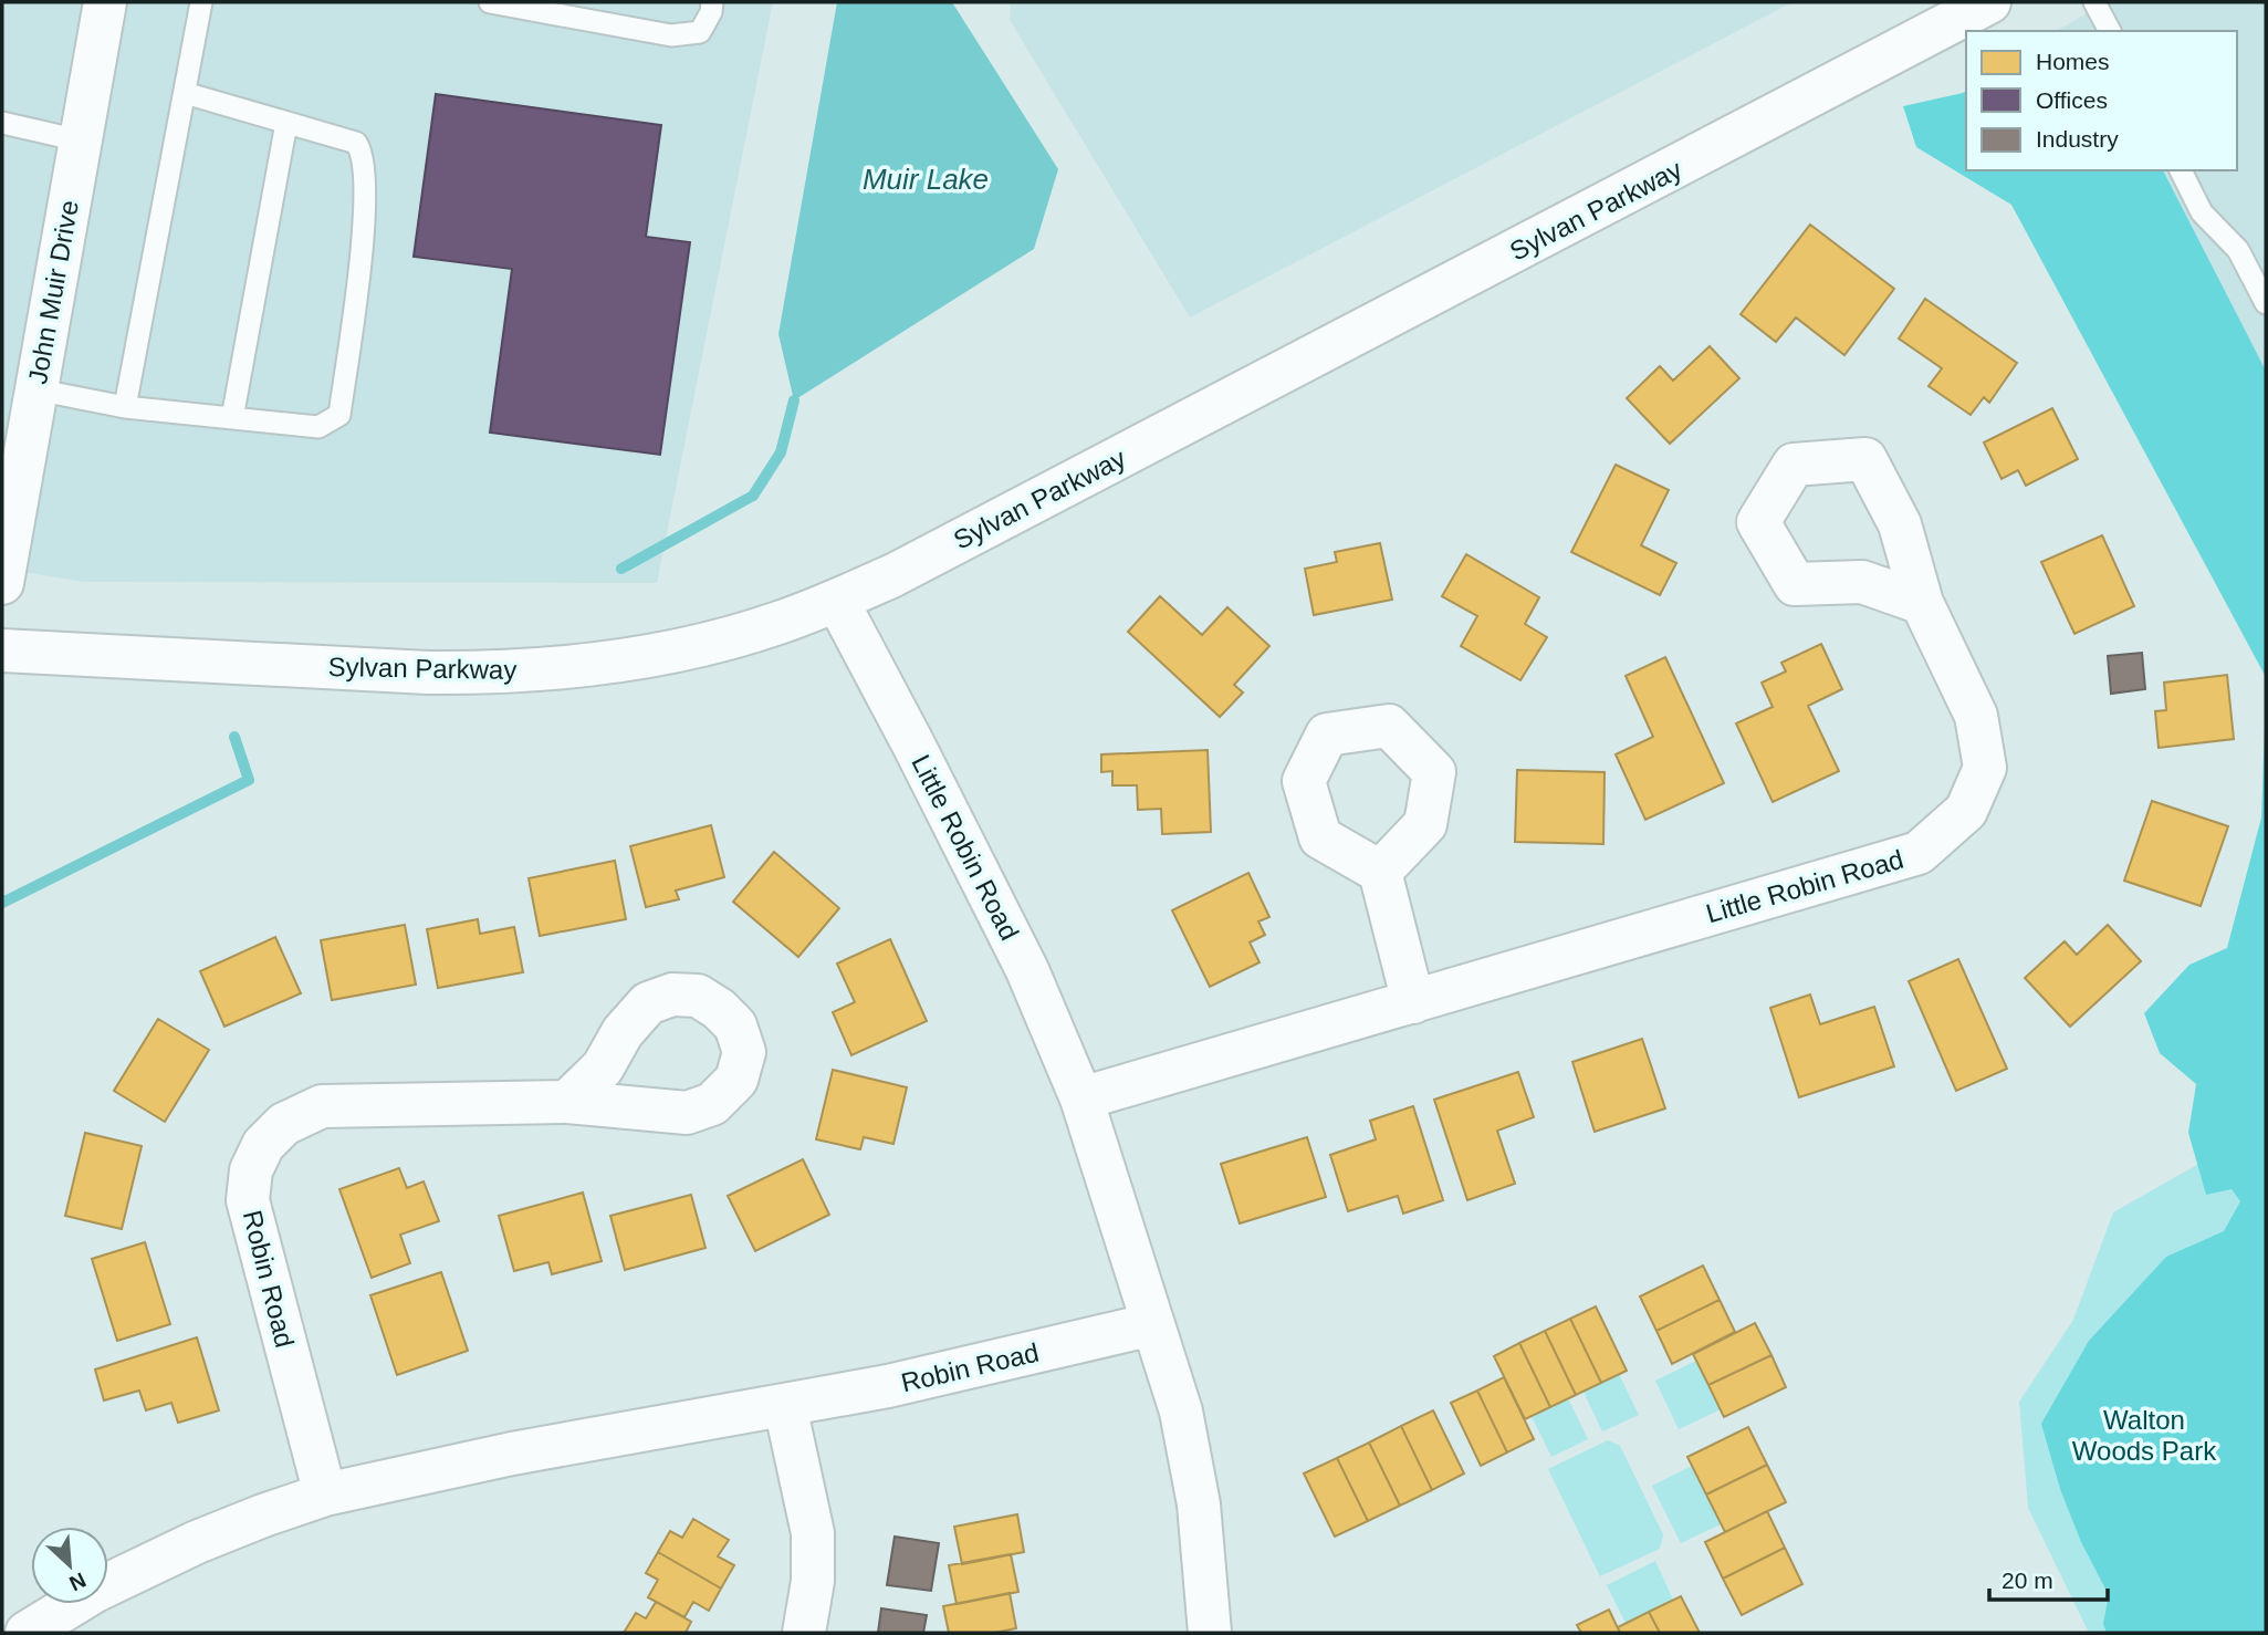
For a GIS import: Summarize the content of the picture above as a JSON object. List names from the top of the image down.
{
  "streets": {
    "street": [
      "Sylvan Parkway",
      "John Muir Drive",
      "Little Robin Road",
      "Robin Road"
    ]
  },
  "crossings": [
    ["Sylvan Parkway", "Little Robin Road"],
    ["Little Robin Road", "Robin Road"]
  ],
  "water": ["Muir Lake"],
  "parks": ["Walton Woods Park"],
  "legend": ["Homes", "Offices", "Industry"],
  "scale_bar": "20 m",
  "north": "bottom right"
}
